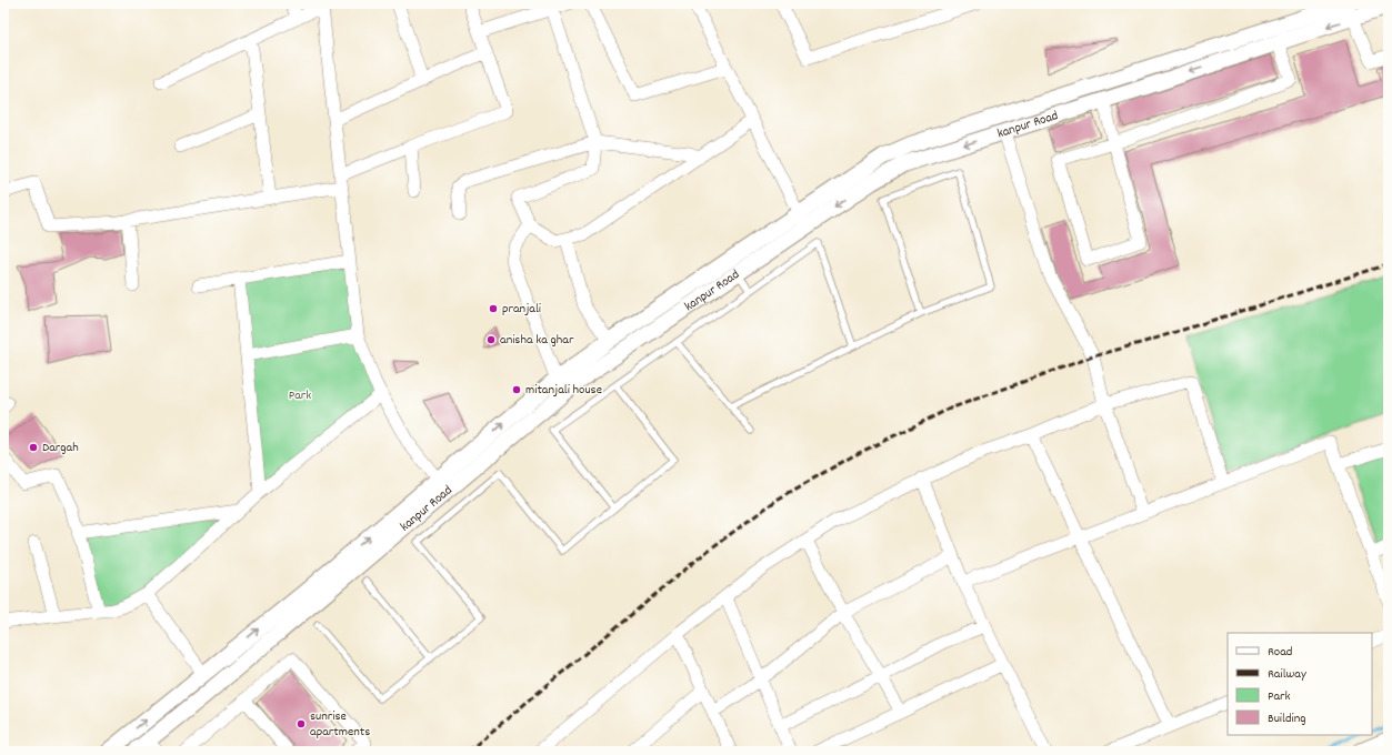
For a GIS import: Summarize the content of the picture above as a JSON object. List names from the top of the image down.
{
  "streets": {
    "street": ["kanpur Road"]
  },
  "parks": ["Park"],
  "places": [
    "pranjali",
    "anisha ka ghar",
    "mitanjali house",
    "Dargah",
    "sunrise apartments"
  ],
  "legend": [
    "Road",
    "Railway",
    "Park",
    "Building"
  ]
}
